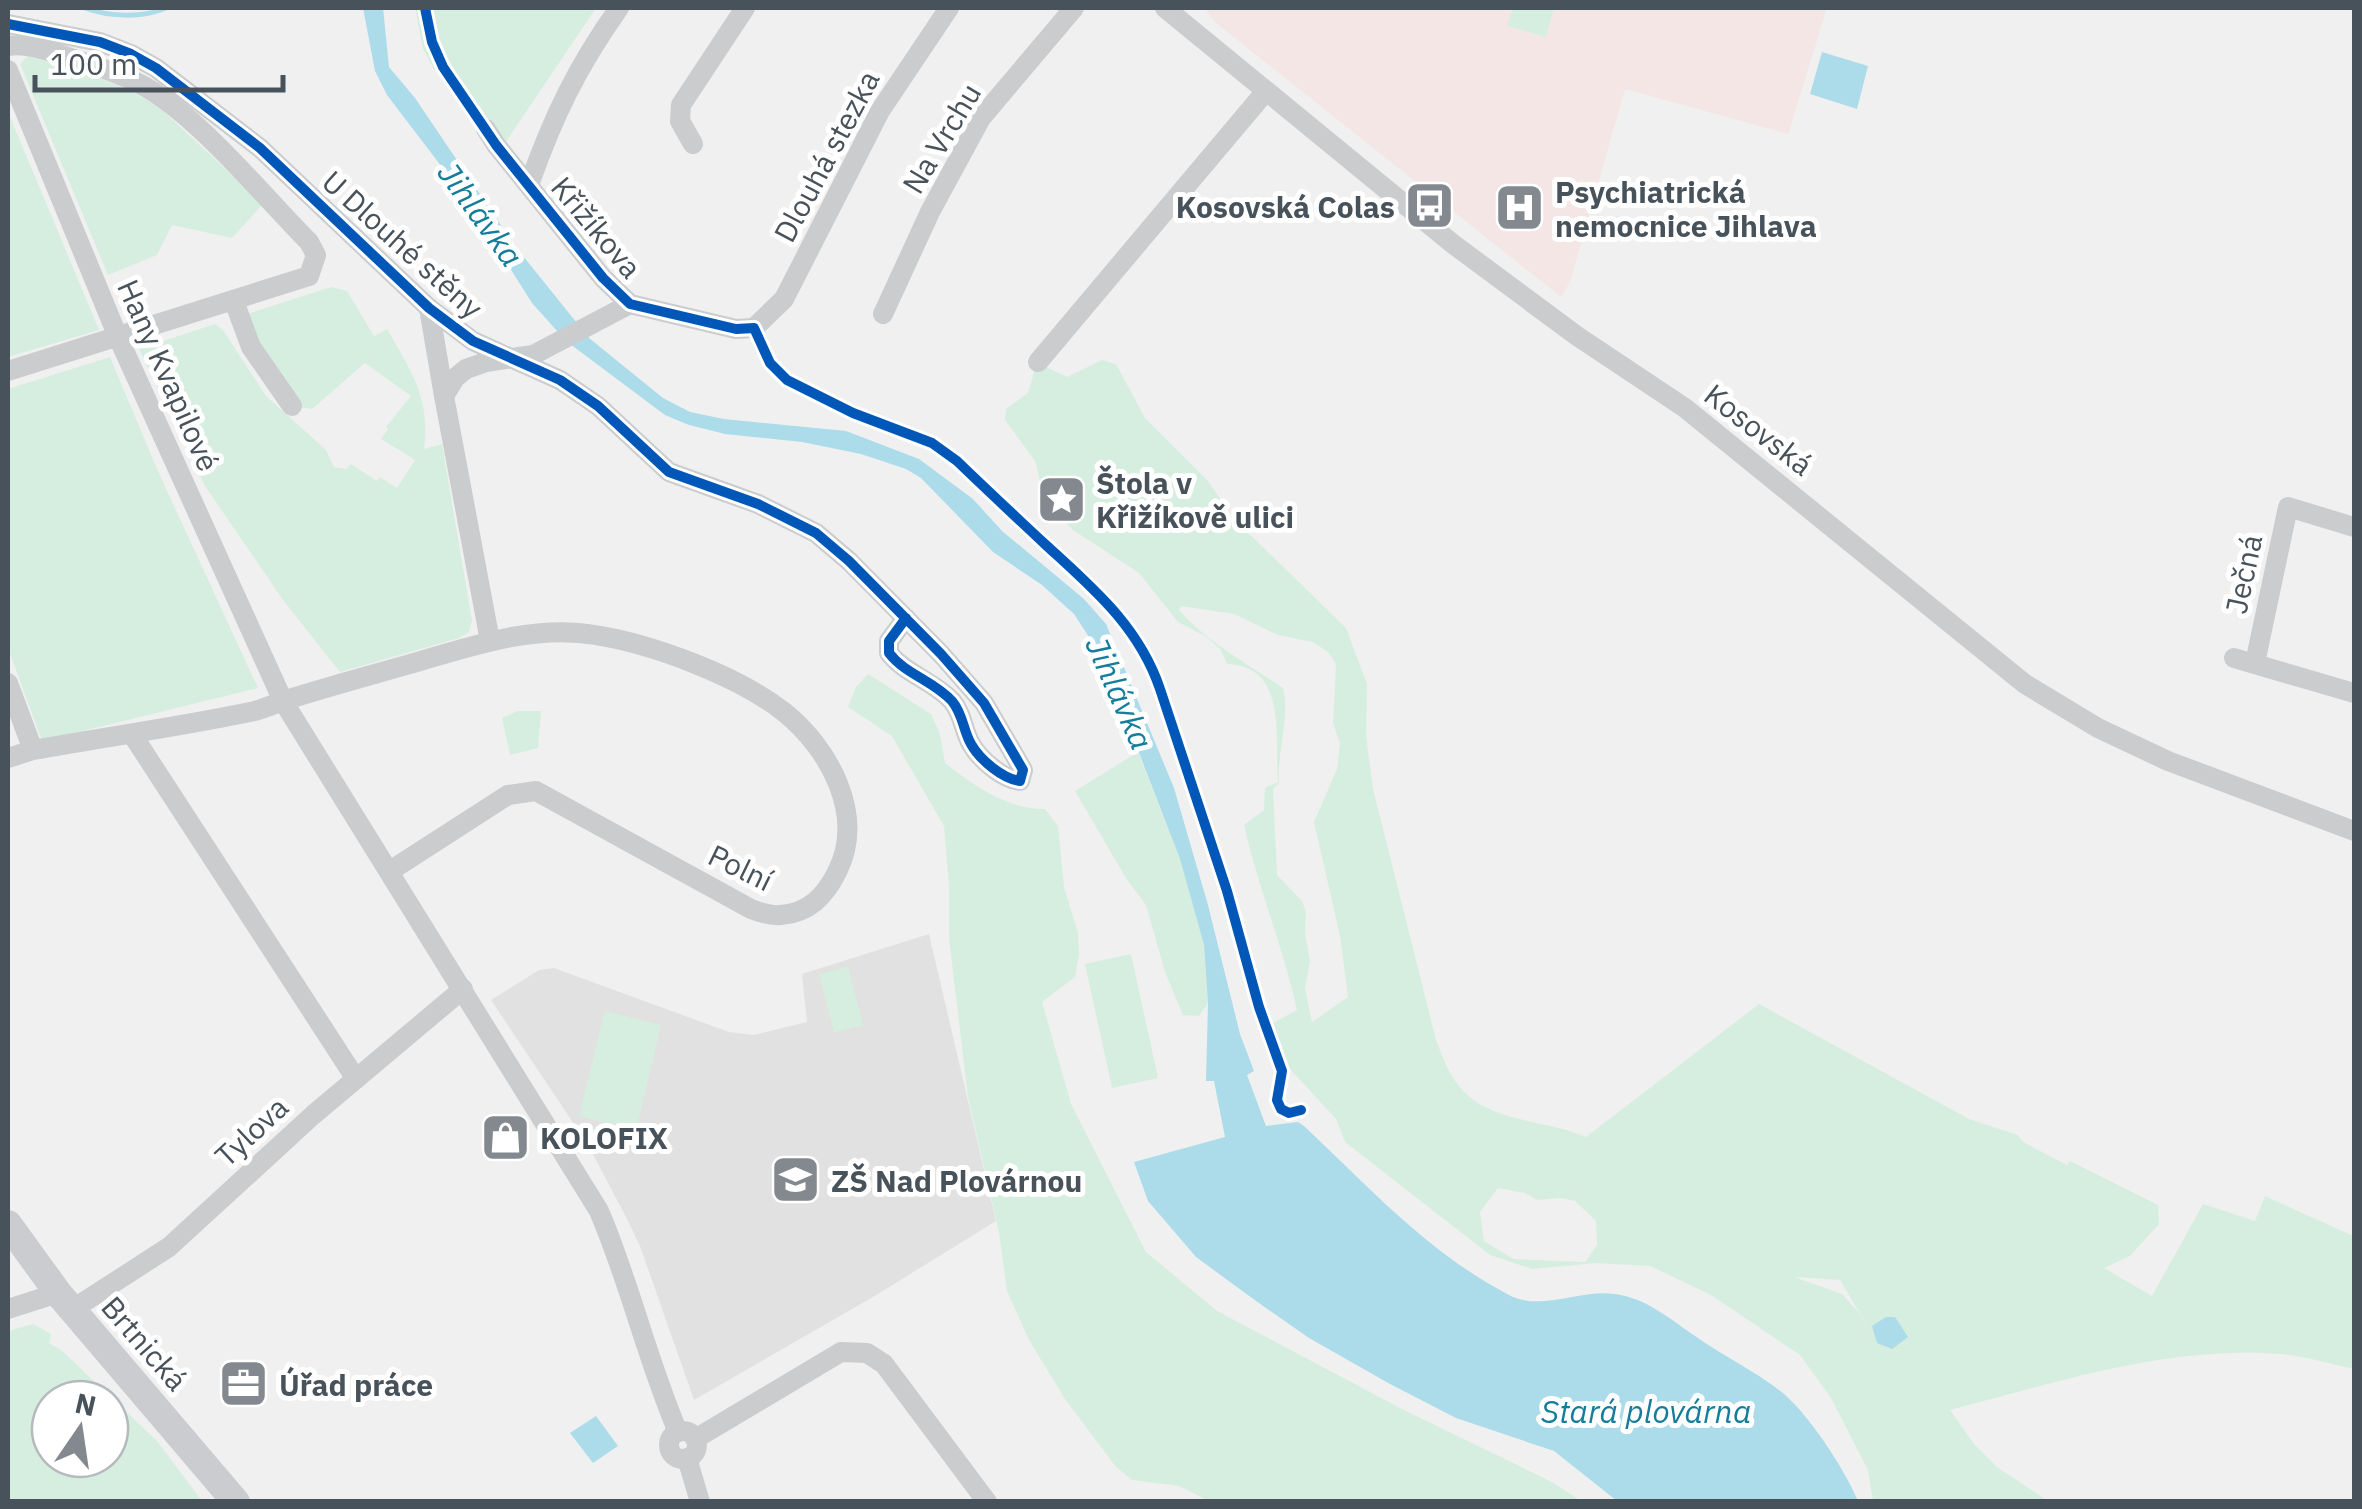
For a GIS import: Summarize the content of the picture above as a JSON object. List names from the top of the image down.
{
  "streets": {
    "main road": ["Brtnická"],
    "street": [
      "Na Vrchu",
      "Dlouhá stezka",
      "Křižíkova",
      "U Dlouhé stěny",
      "Hany Kvapilové",
      "Kosovská",
      "Ječná",
      "Polní",
      "Tylova"
    ]
  },
  "crossings": [
    ["Dlouhá stezka", "Křižíkova"],
    ["Křižíkova", "U Dlouhé stěny"],
    ["Hany Kvapilové", "Polní"],
    ["Tylova", "Brtnická"]
  ],
  "water": ["Jihlávka", "Stará plovárna"],
  "places": {
    "bus stop": ["Kosovská Colas"],
    "hospital": ["Psychiatrická nemocnice Jihlava"],
    "place": ["Štola v Křižíkově ulici"],
    "shop": ["KOLOFIX"],
    "school or university": ["ZŠ Nad Plovárnou"],
    "office": ["Úřad práce"]
  },
  "scale_bar": "100 m",
  "north": "top"
}
